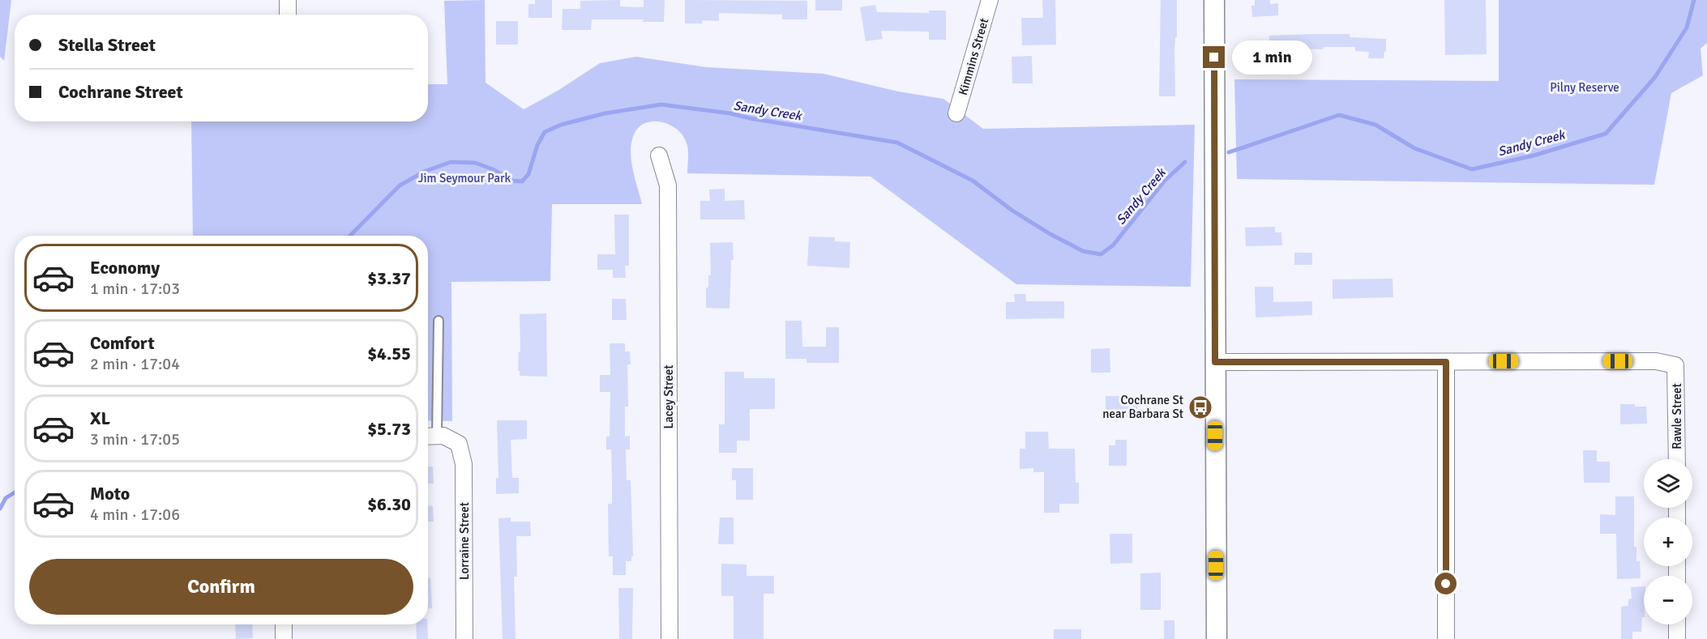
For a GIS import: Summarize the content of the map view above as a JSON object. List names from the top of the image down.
{
  "streets": {
    "street": [
      "Kimmins Street",
      "Lacey Street",
      "Rawle Street",
      "Lorraine Street"
    ]
  },
  "water": ["Sandy Creek"],
  "parks": ["Pilny Reserve", "Jim Seymour Park"],
  "places": {
    "bus stop": ["Cochrane St near Barbara St"]
  },
  "page": {
    "banner": ["Stella Street", "Cochrane Street"],
    "bubble": "1 min",
    "list": [
      {
        "name": "Economy",
        "note": "1 min · 17:03",
        "value": "$3.37"
      },
      {
        "name": "Comfort",
        "note": "2 min · 17:04",
        "value": "$4.55"
      },
      {
        "name": "XL",
        "note": "3 min · 17:05",
        "value": "$5.73"
      },
      {
        "name": "Moto",
        "note": "4 min · 17:06",
        "value": "$6.30"
      }
    ],
    "map_buttons": ["+", "−"],
    "buttons": "Confirm"
  }
}
